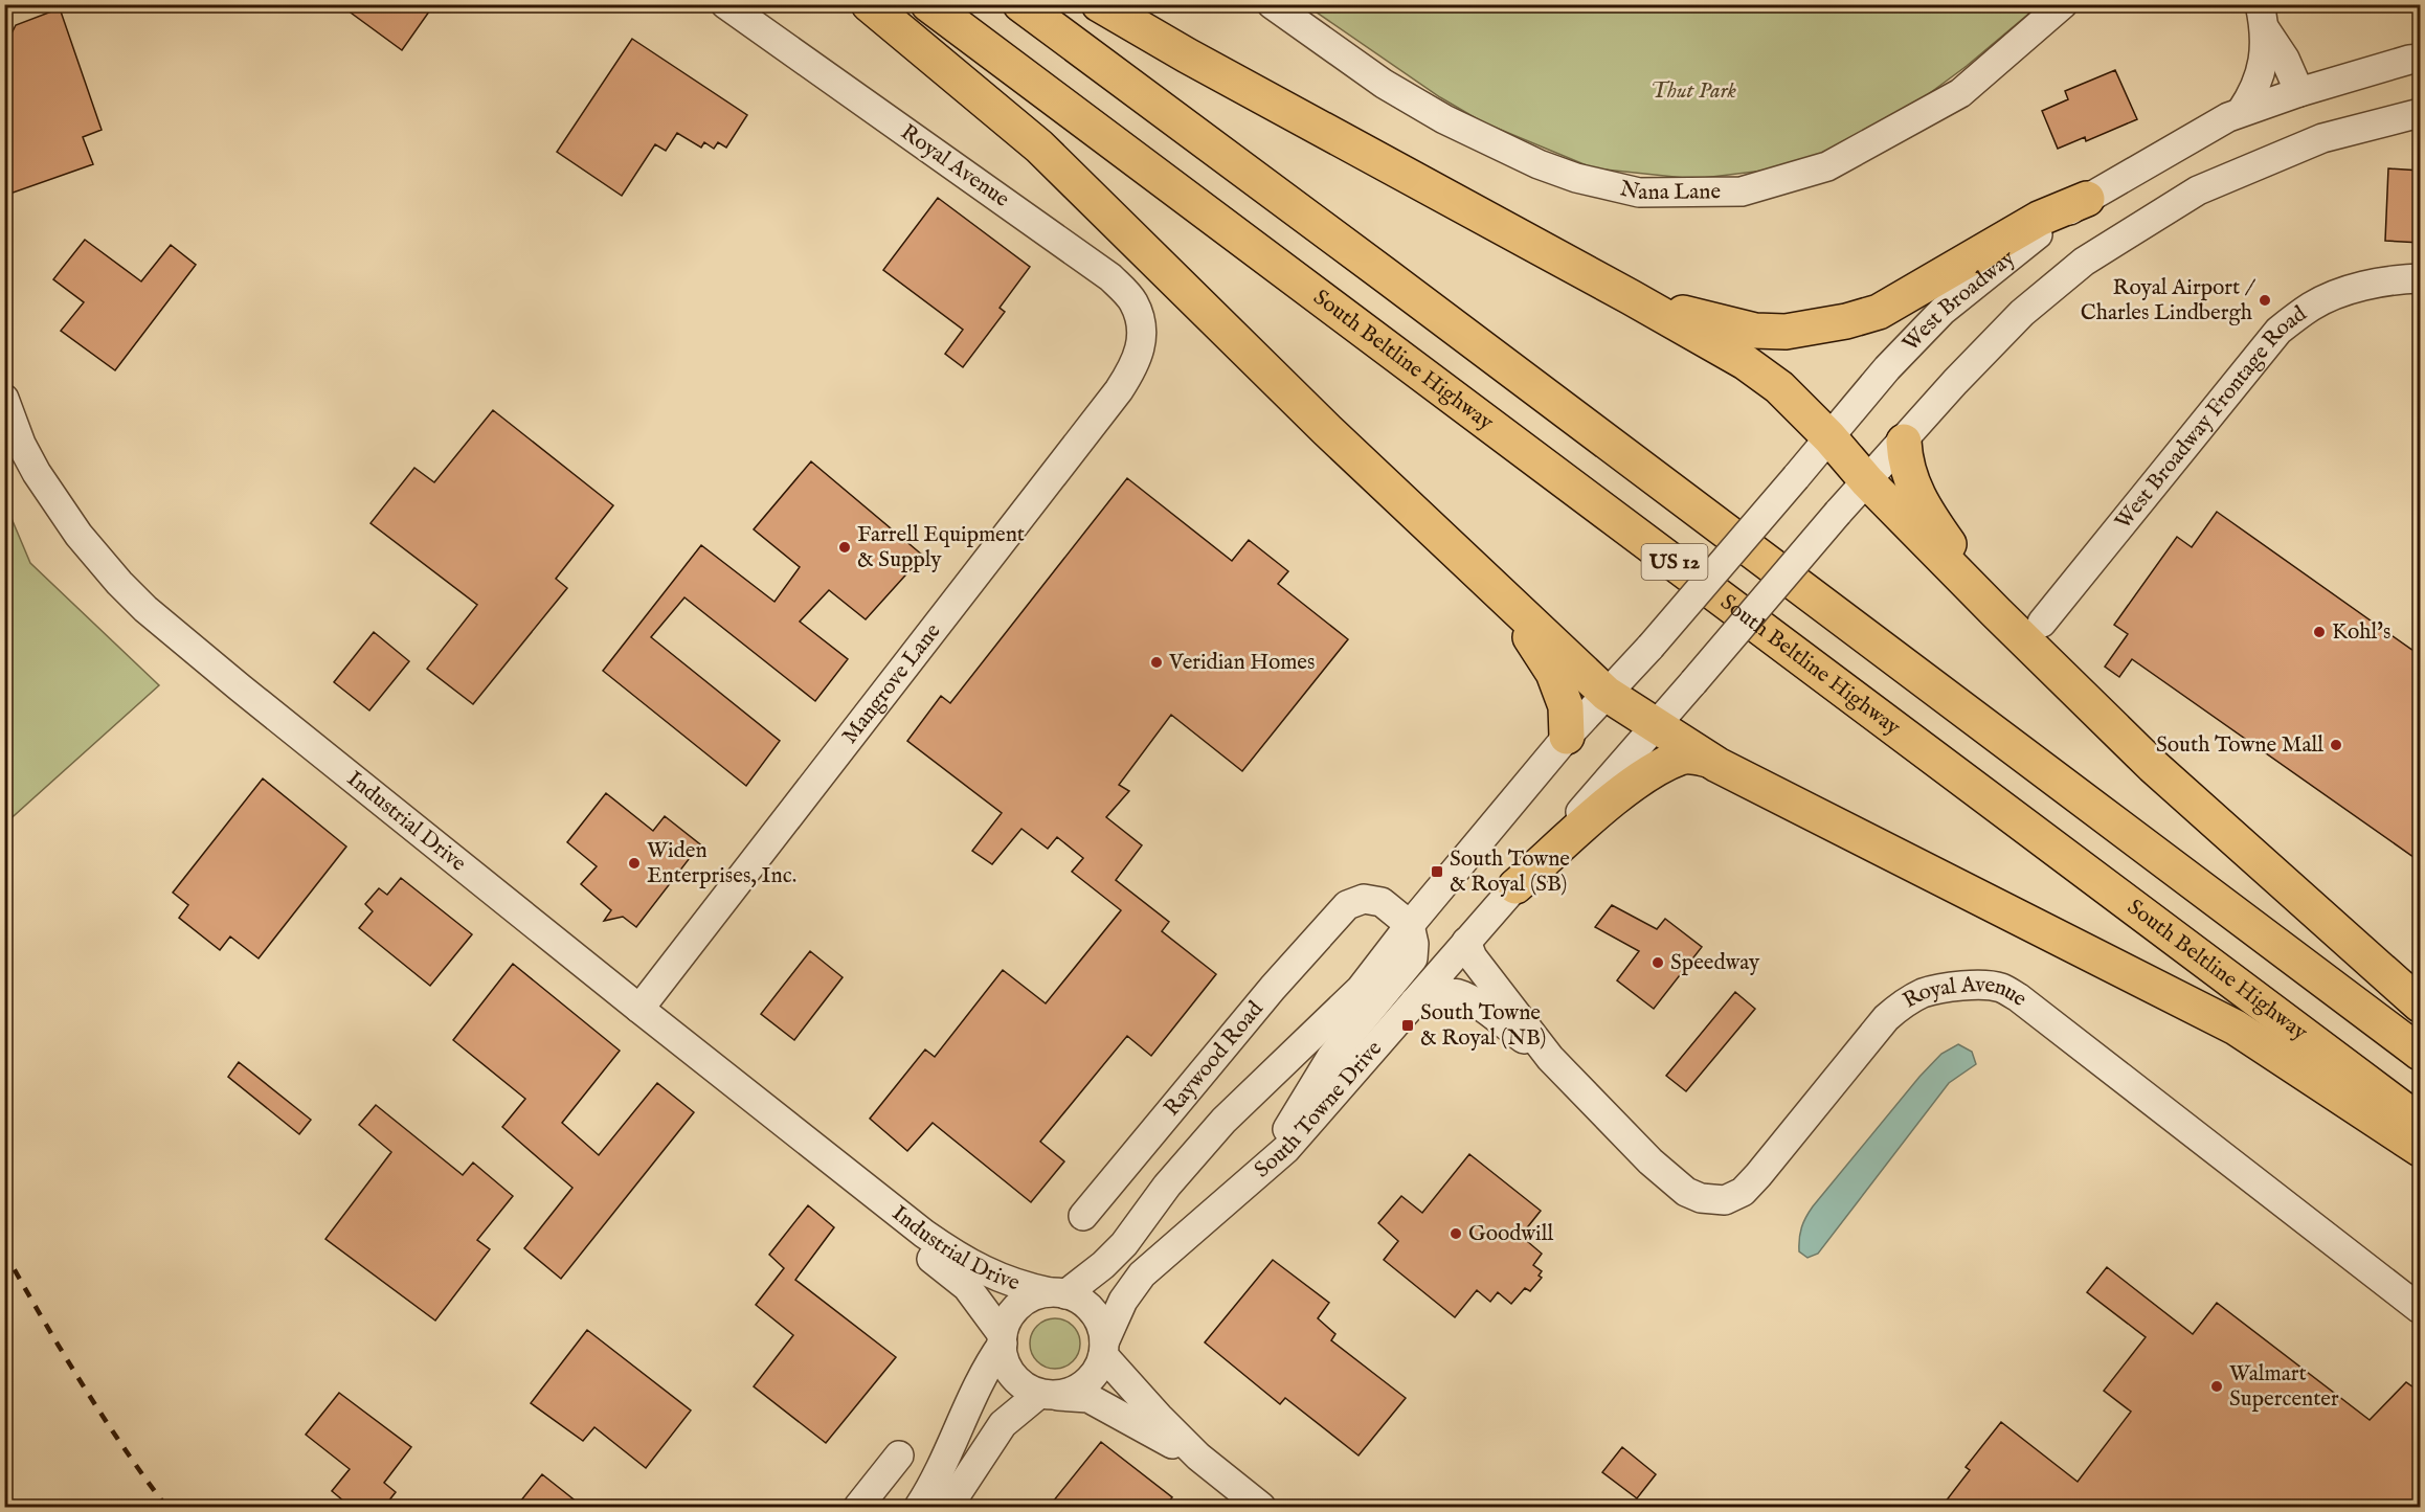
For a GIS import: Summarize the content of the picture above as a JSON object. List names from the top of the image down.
{
  "streets": {
    "highway": ["South Beltline Highway", "US 12"],
    "street": [
      "Royal Avenue",
      "Nana Lane",
      "West Broadway",
      "West Broadway Frontage Road",
      "Mangrove Lane",
      "Industrial Drive",
      "Raywood Road",
      "South Towne Drive"
    ]
  },
  "crossings": [
    ["Royal Avenue", "Mangrove Lane"],
    ["Royal Avenue", "South Towne Drive"],
    ["Mangrove Lane", "Industrial Drive"],
    ["Industrial Drive", "South Towne Drive"]
  ],
  "parks": ["Thut Park"],
  "places": {
    "other": [
      "Royal Airport / Charles Lindbergh",
      "Farrell Equipment & Supply",
      "Kohl's",
      "Veridian Homes",
      "South Towne Mall",
      "Widen Enterprises, Inc.",
      "Speedway",
      "Goodwill",
      "Walmart Supercenter"
    ],
    "transit": ["South Towne & Royal (SB)", "South Towne & Royal (NB)"]
  }
}
